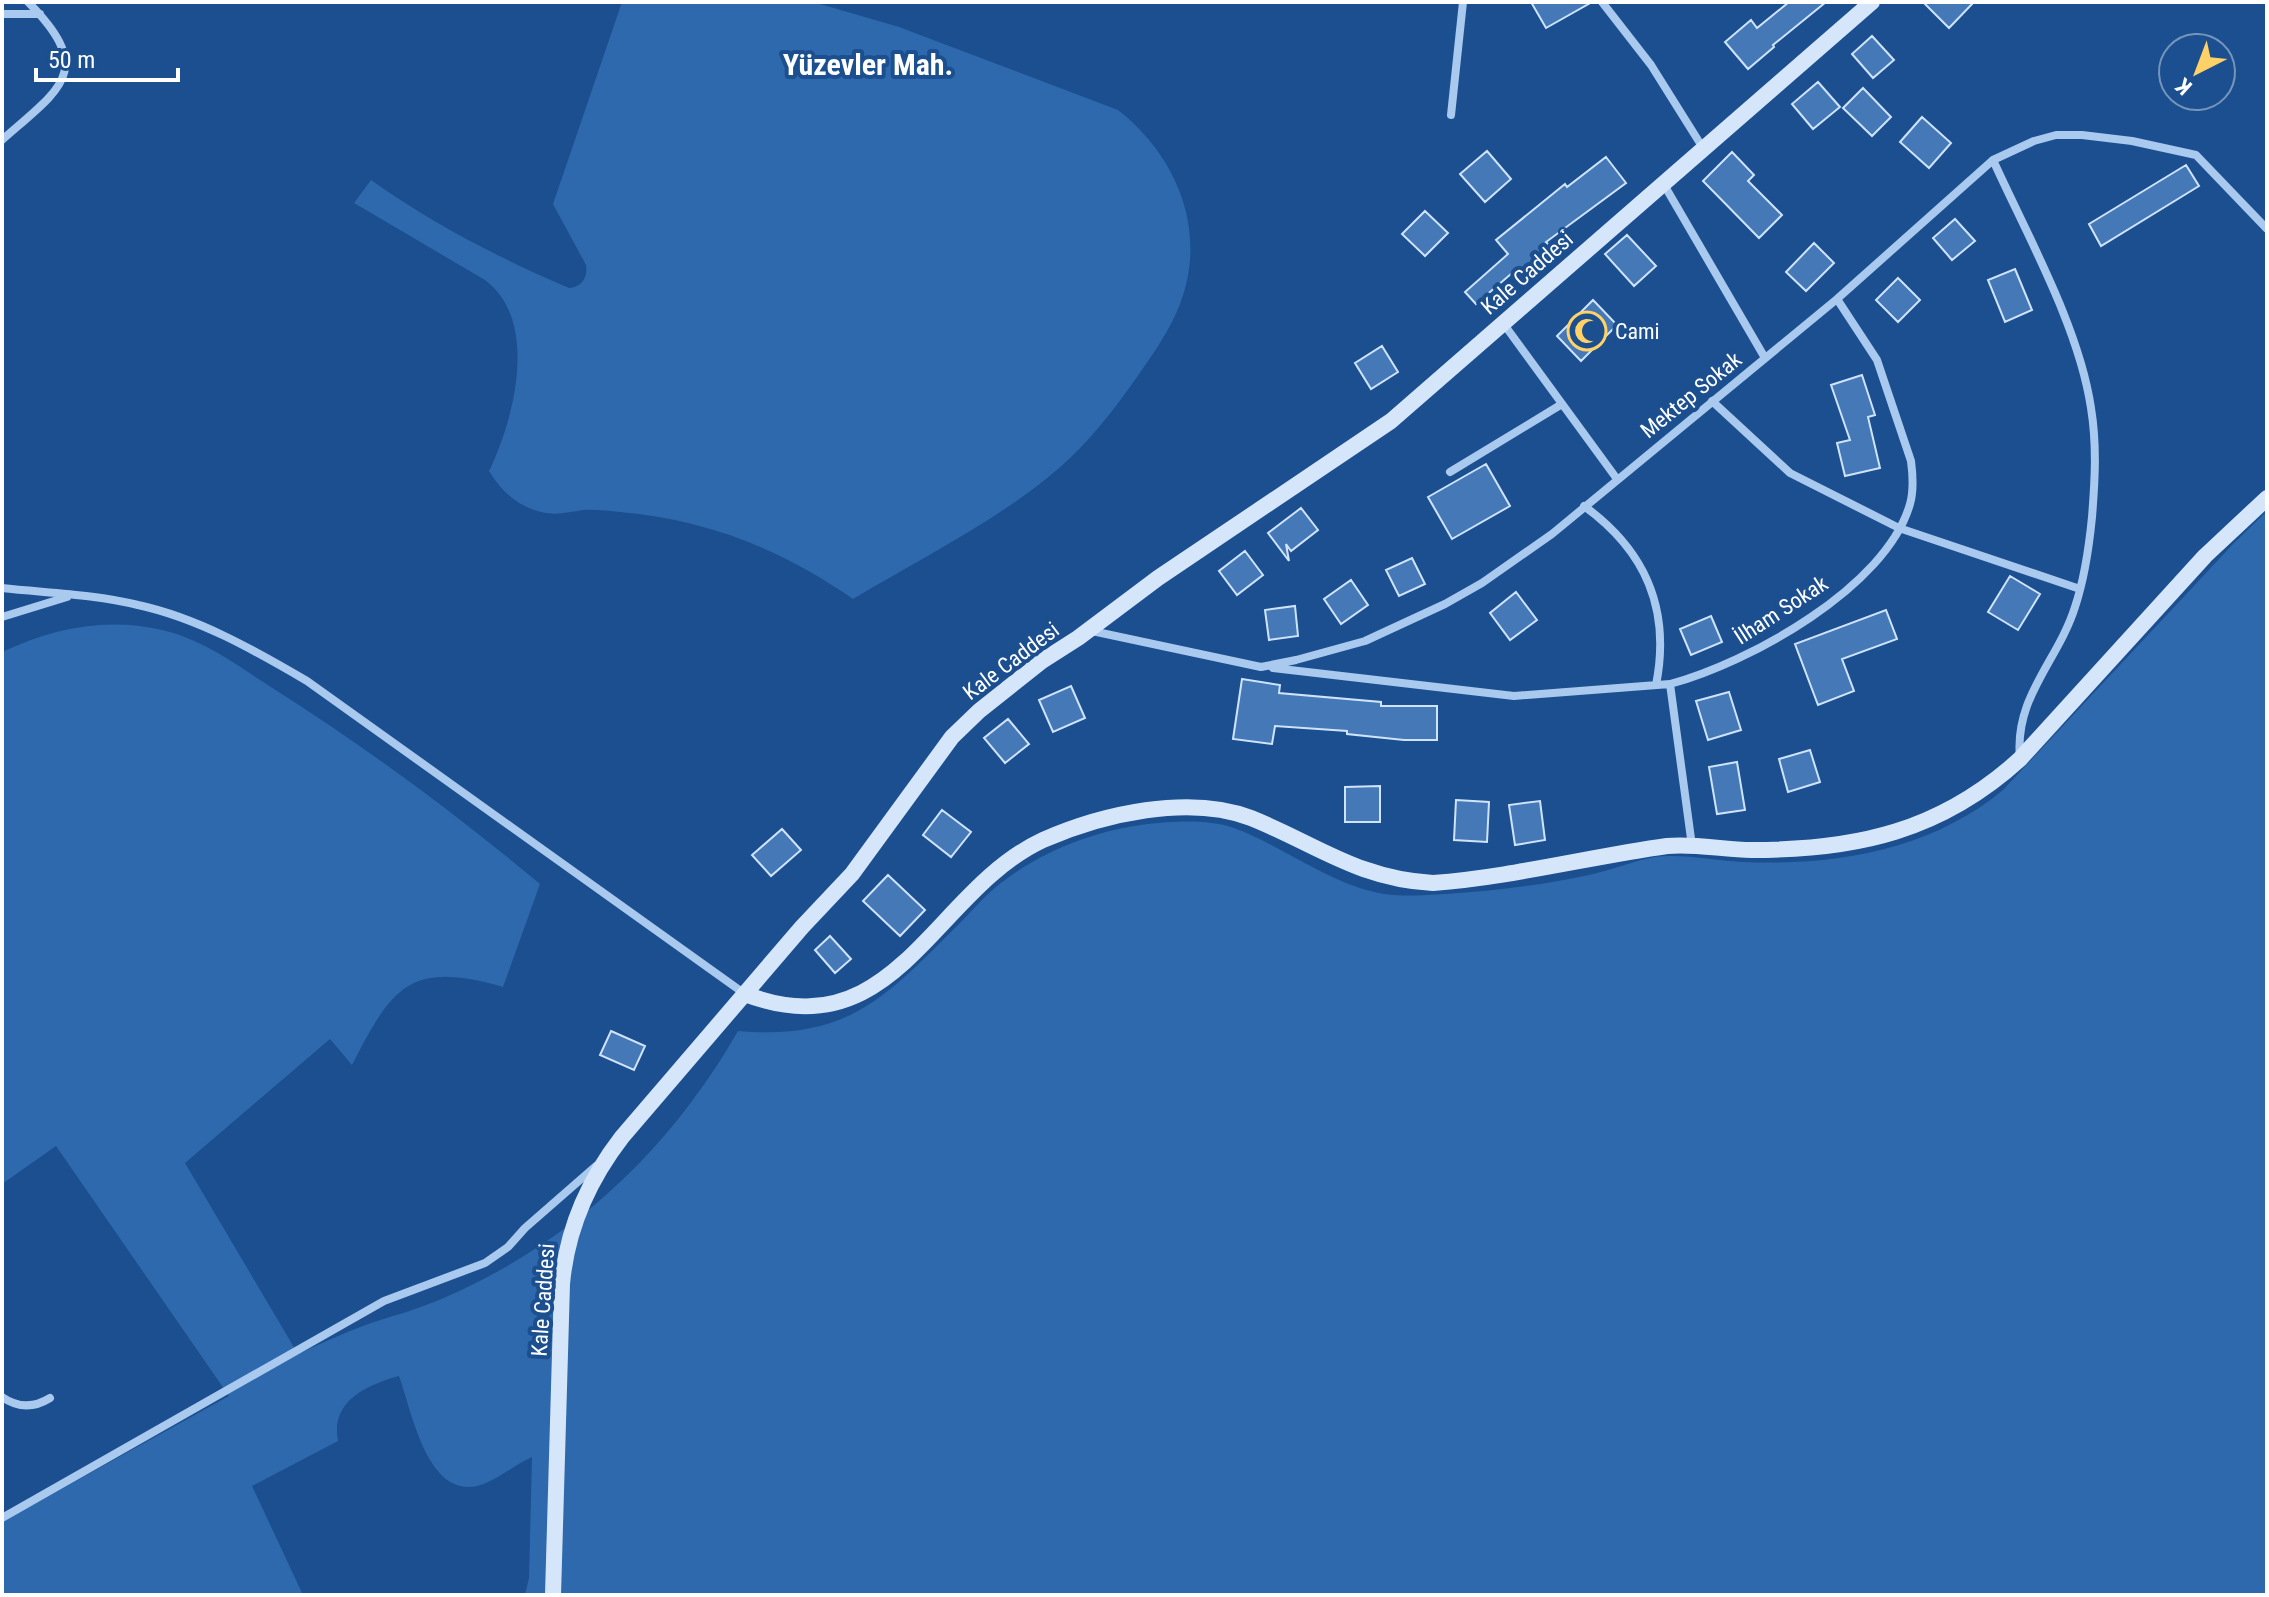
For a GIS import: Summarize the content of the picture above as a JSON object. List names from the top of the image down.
{
  "streets": {
    "street": ["Kale Caddesi", "Mektep Sokak", "İlham Sokak"]
  },
  "crossings": [
    ["Kale Caddesi", "Mektep Sokak"],
    ["Mektep Sokak", "İlham Sokak"]
  ],
  "districts": ["Yüzevler Mah."],
  "places": {
    "mosque": ["Cami"]
  },
  "scale_bar": "50 m",
  "north": "bottom left"
}
